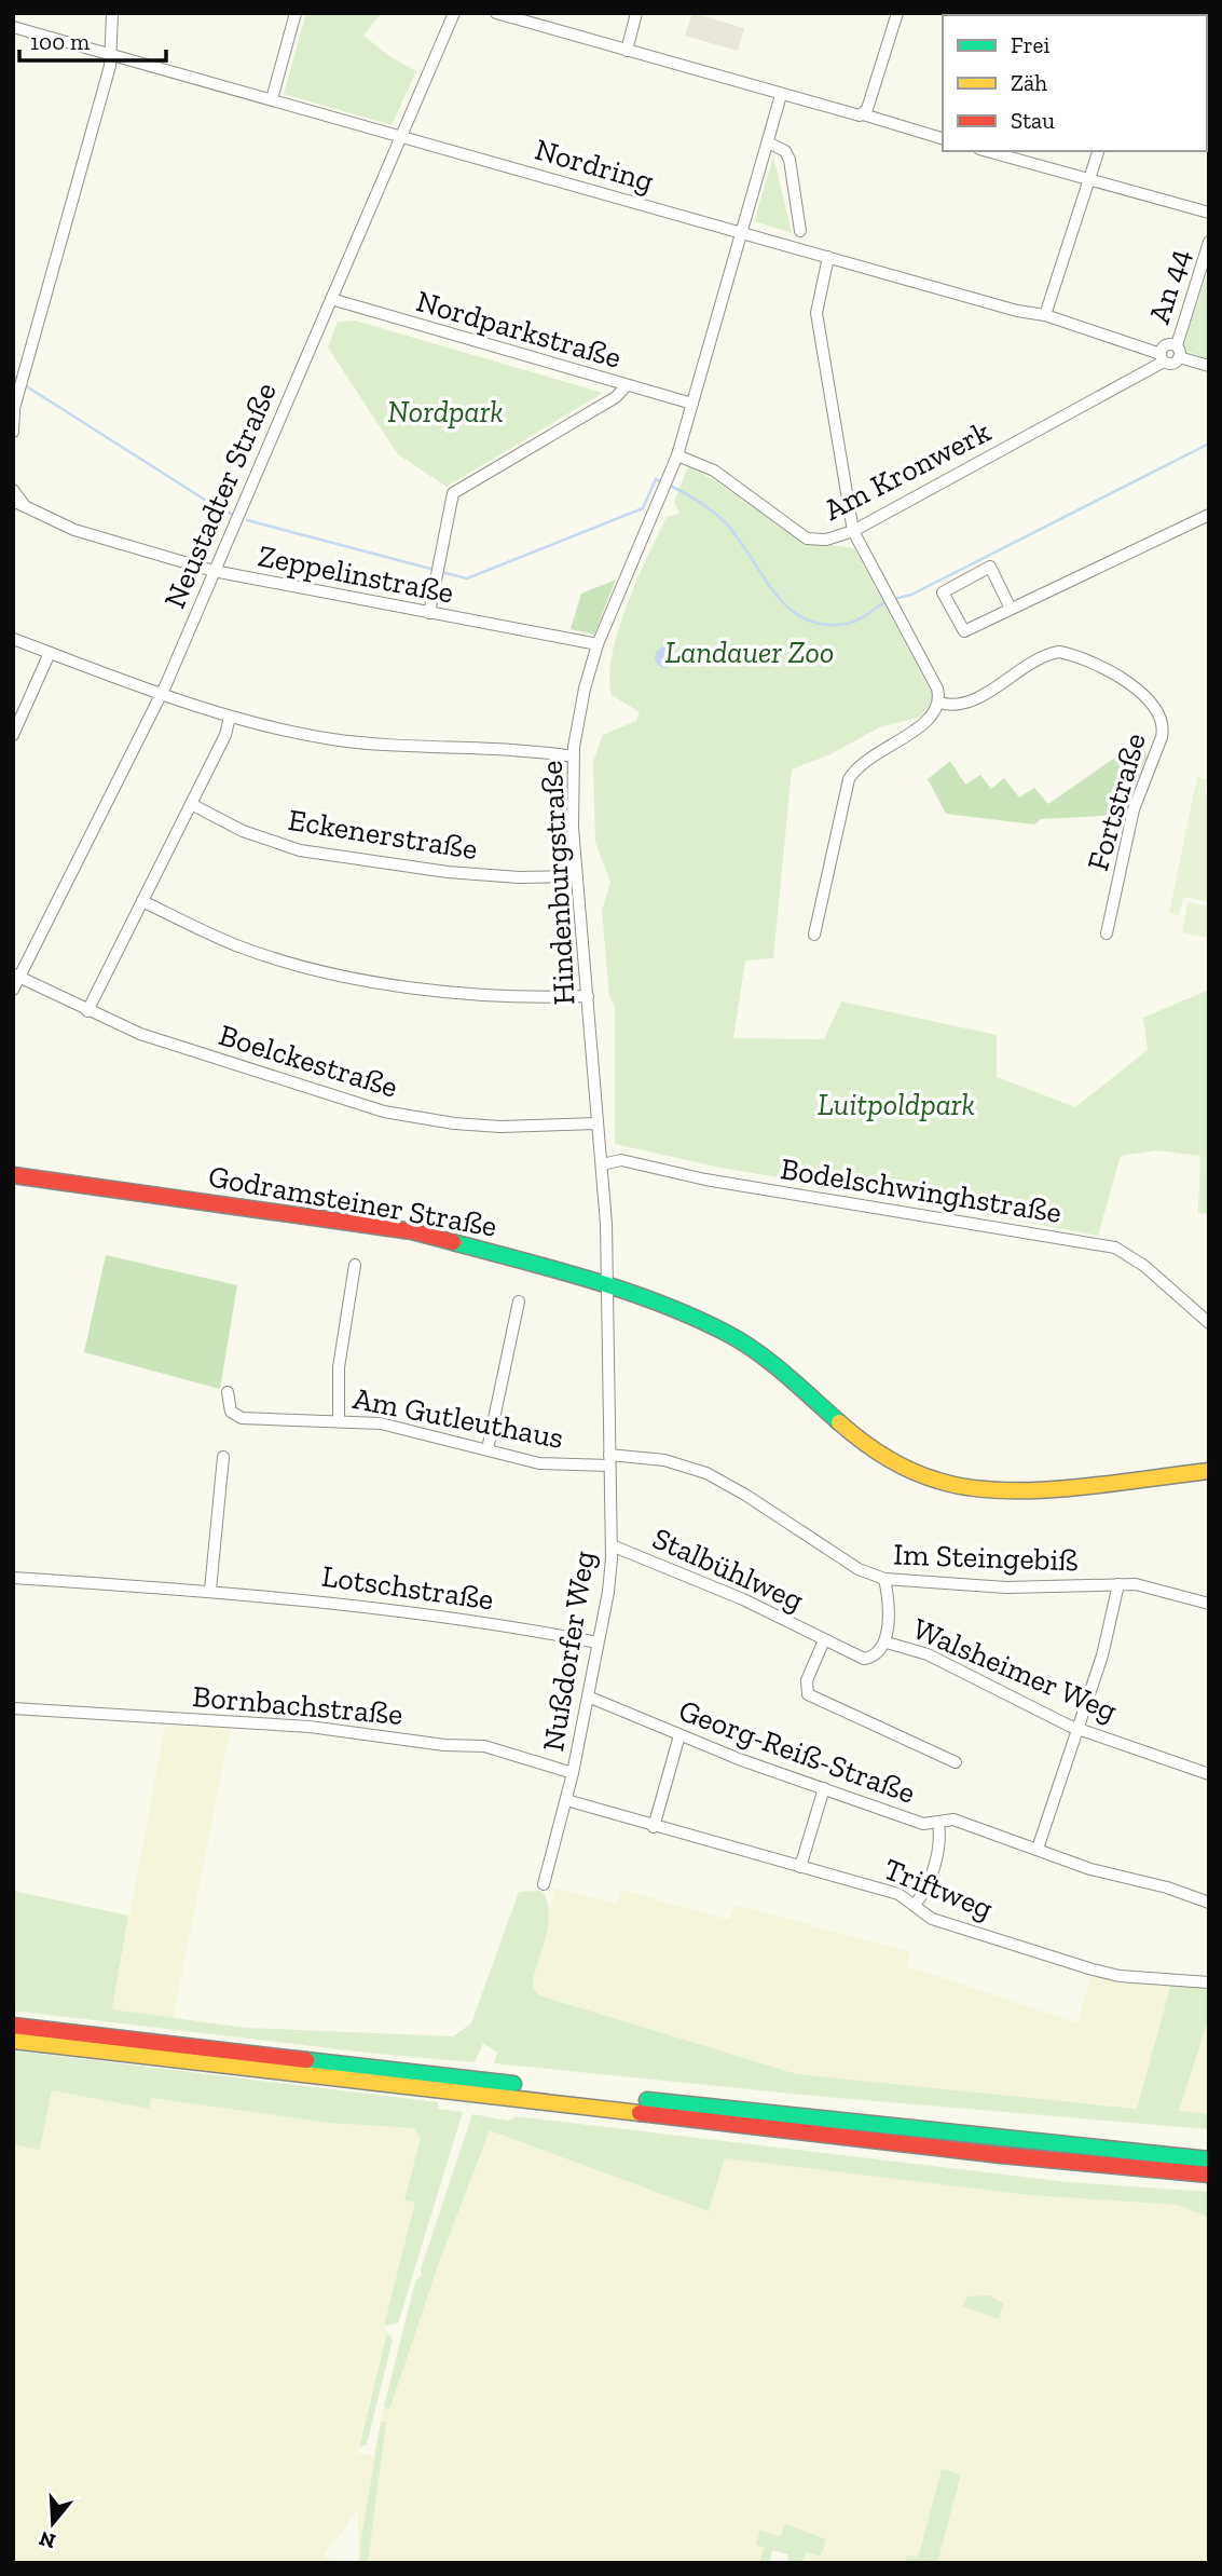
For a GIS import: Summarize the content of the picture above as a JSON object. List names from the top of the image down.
{
  "streets": {
    "main road": ["Godramsteiner Straße"],
    "street": [
      "Nordring",
      "An 44",
      "Nordparkstraße",
      "Am Kronwerk",
      "Neustadter Straße",
      "Zeppelinstraße",
      "Fortstraße",
      "Eckenerstraße",
      "Hindenburgstraße",
      "Boelckestraße",
      "Bodelschwinghstraße",
      "Am Gutleuthaus",
      "Im Steingebiß",
      "Stalbühlweg",
      "Lotschstraße",
      "Nußdorfer Weg",
      "Walsheimer Weg",
      "Bornbachstraße",
      "Georg-Reiß-Straße",
      "Triftweg"
    ]
  },
  "crossings": [
    ["Nordring", "Am Kronwerk"],
    ["Nordring", "Neustadter Straße"],
    ["Nordring", "Hindenburgstraße"],
    ["Nordparkstraße", "Neustadter Straße"],
    ["Nordparkstraße", "Hindenburgstraße"],
    ["Am Kronwerk", "Hindenburgstraße"],
    ["Neustadter Straße", "Zeppelinstraße"],
    ["Neustadter Straße", "Boelckestraße"],
    ["Zeppelinstraße", "Hindenburgstraße"],
    ["Eckenerstraße", "Hindenburgstraße"],
    ["Hindenburgstraße", "Boelckestraße"],
    ["Hindenburgstraße", "Bodelschwinghstraße"],
    ["Hindenburgstraße", "Godramsteiner Straße"],
    ["Hindenburgstraße", "Nußdorfer Weg"],
    ["Godramsteiner Straße", "Nußdorfer Weg"],
    ["Am Gutleuthaus", "Im Steingebiß"],
    ["Am Gutleuthaus", "Nußdorfer Weg"],
    ["Im Steingebiß", "Nußdorfer Weg"],
    ["Stalbühlweg", "Nußdorfer Weg"],
    ["Stalbühlweg", "Walsheimer Weg"],
    ["Lotschstraße", "Nußdorfer Weg"],
    ["Nußdorfer Weg", "Bornbachstraße"],
    ["Nußdorfer Weg", "Georg-Reiß-Straße"],
    ["Nußdorfer Weg", "Triftweg"]
  ],
  "parks": ["Nordpark", "Landauer Zoo", "Luitpoldpark"],
  "legend": ["Frei", "Zäh", "Stau"],
  "scale_bar": "100 m",
  "north": "bottom"
}
